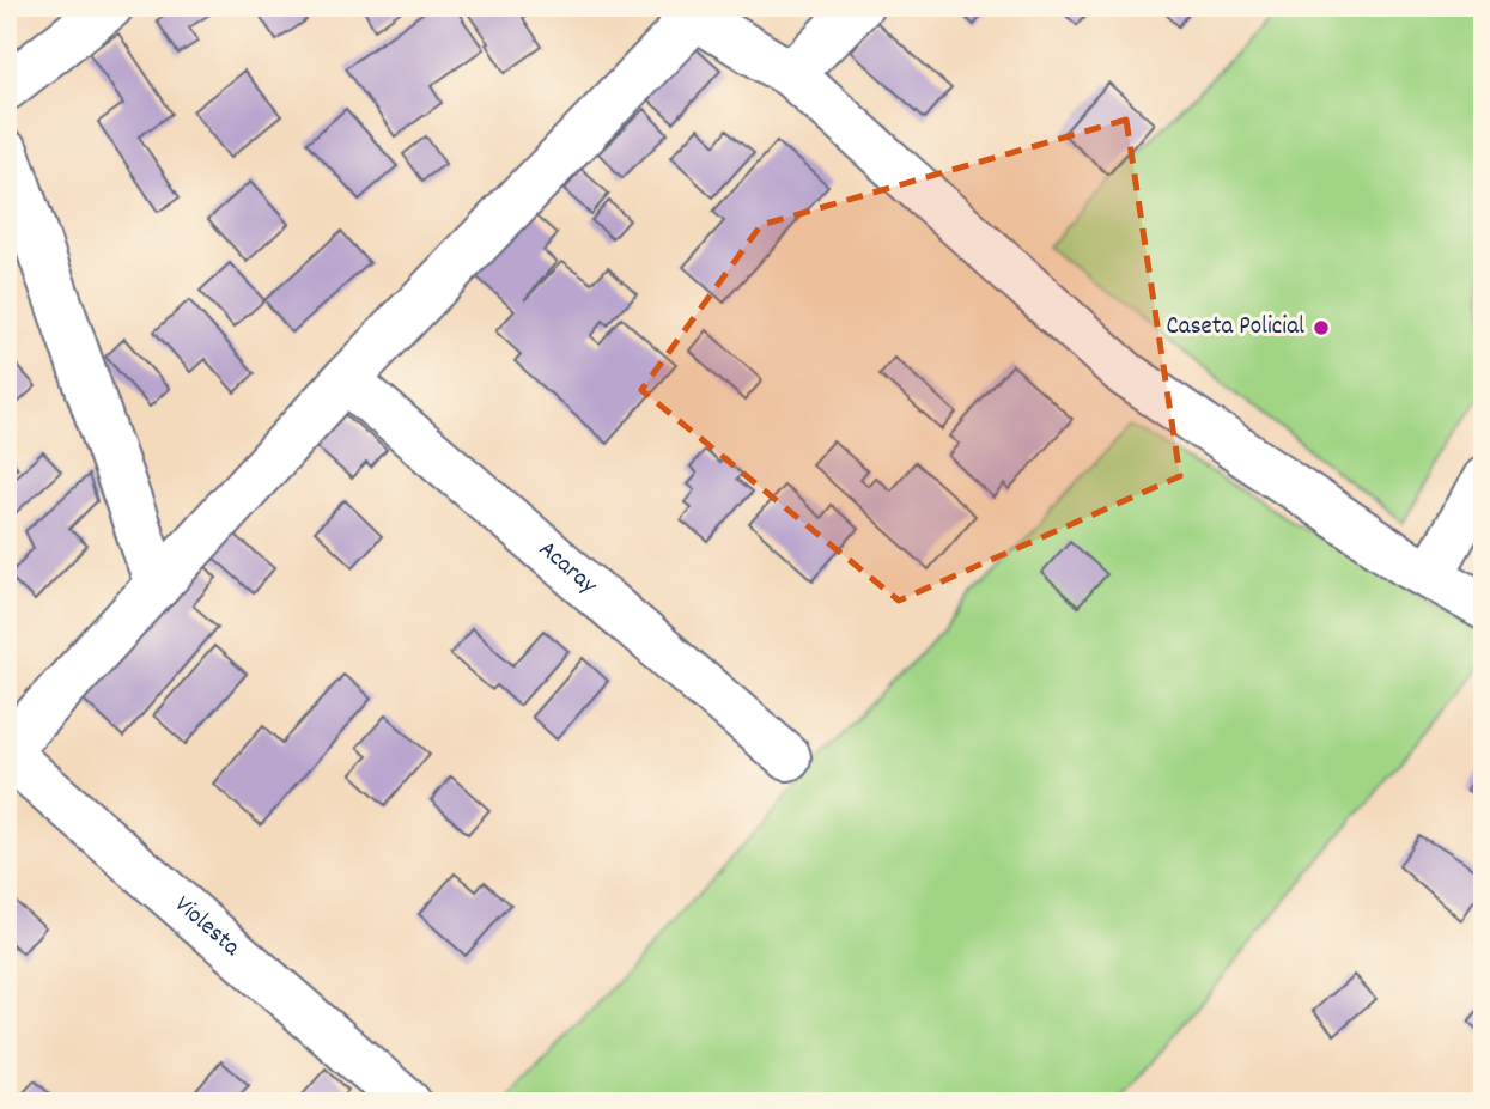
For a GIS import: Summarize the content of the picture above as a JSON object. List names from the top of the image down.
{
  "streets": {
    "street": ["Acaray", "Violesta"]
  },
  "places": ["Caseta Policial"]
}
